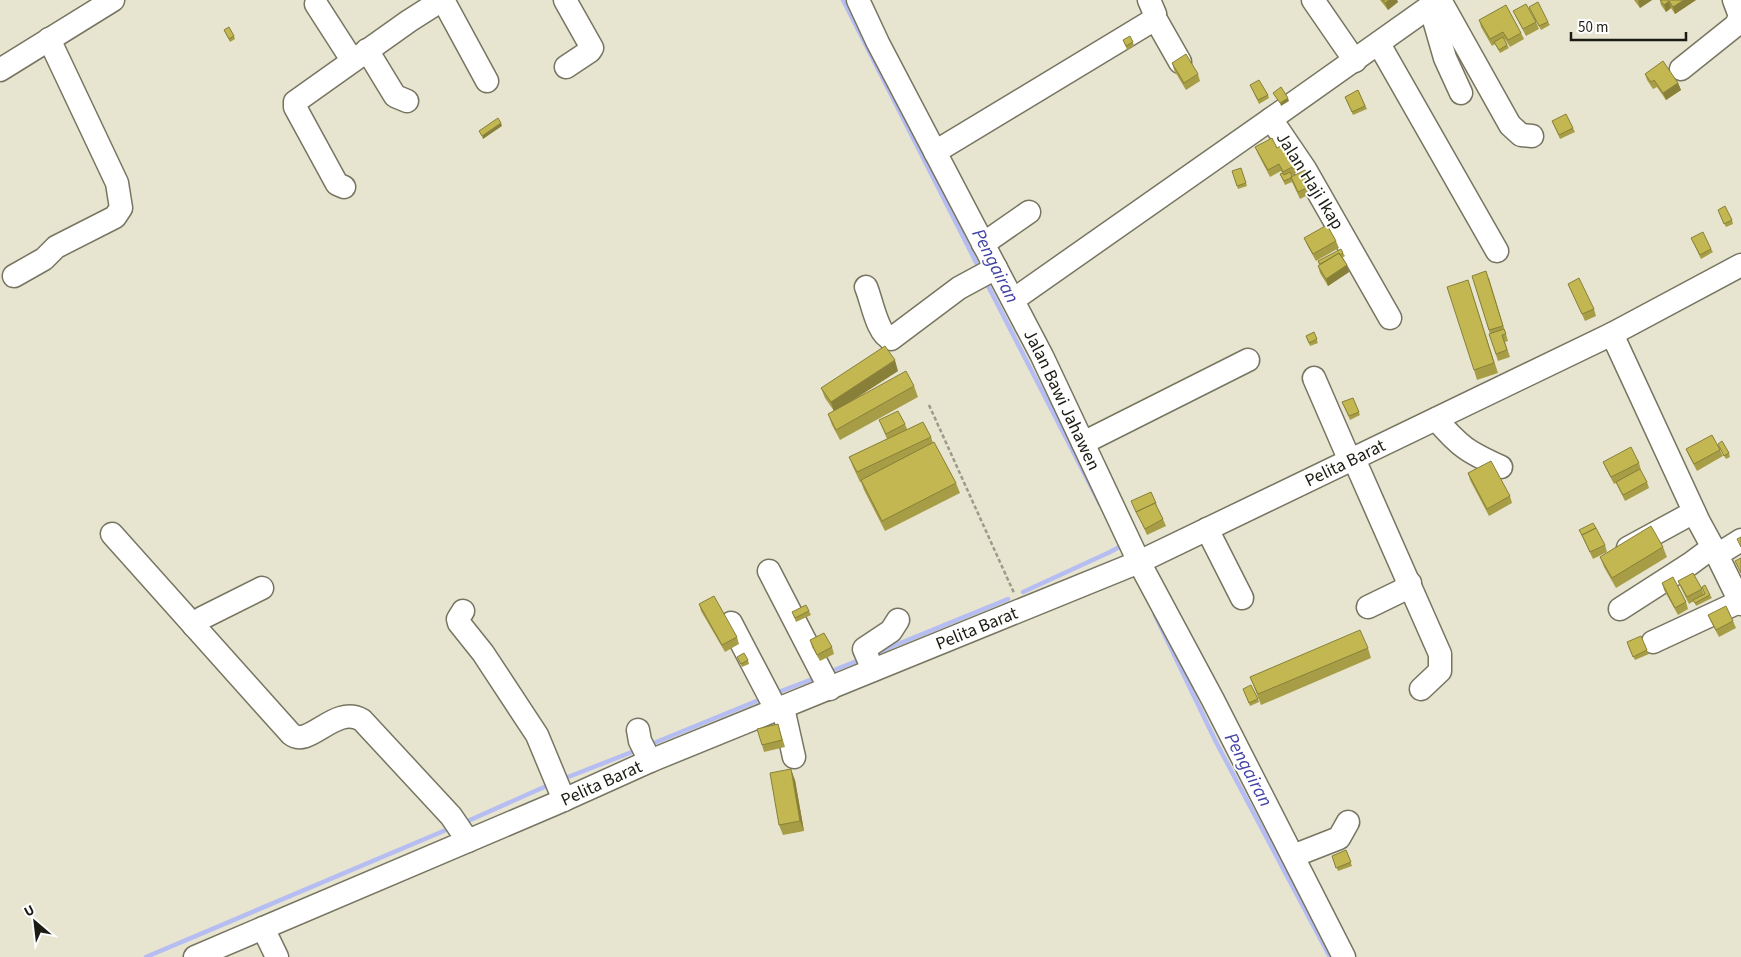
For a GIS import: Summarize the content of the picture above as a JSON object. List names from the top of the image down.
{
  "streets": {
    "street": ["Jalan Haji Ikap", "Jalan Bawi Jahawen", "Pelita Barat"]
  },
  "crossings": [
    ["Jalan Bawi Jahawen", "Pelita Barat"]
  ],
  "water": ["Pengairan"],
  "scale_bar": "50 m",
  "north": "top left"
}
